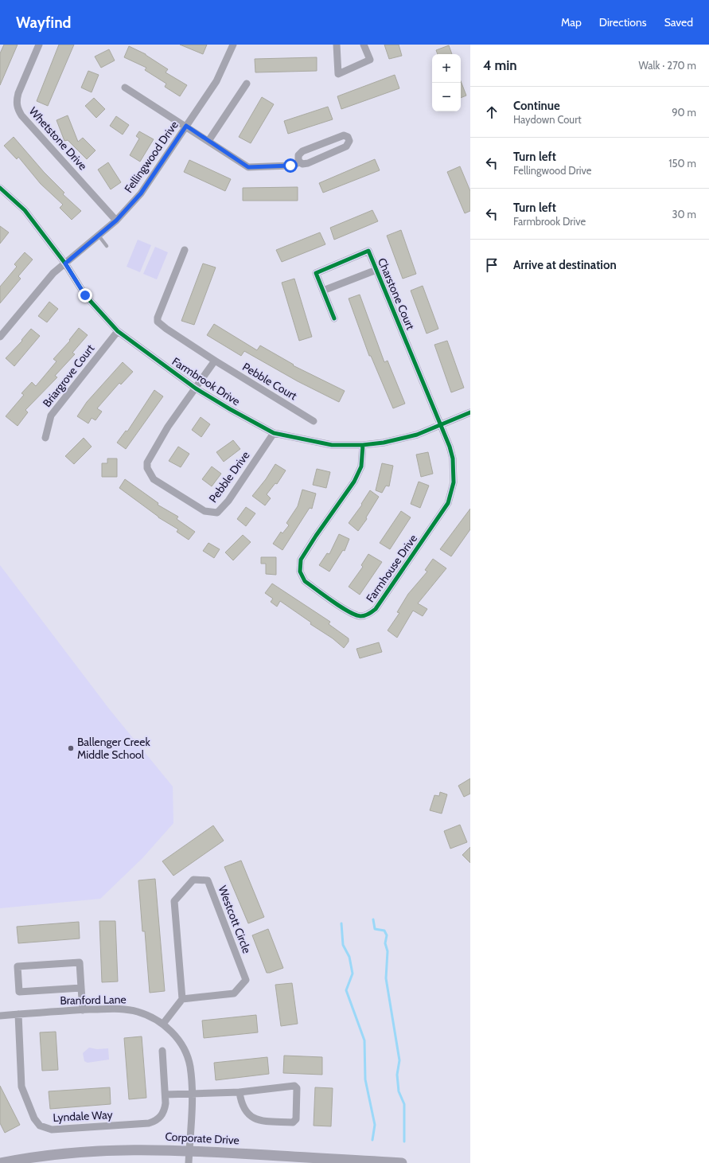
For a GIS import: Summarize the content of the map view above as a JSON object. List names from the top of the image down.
{
  "streets": {
    "street": [
      "Whetstone Drive",
      "Fellingwood Drive",
      "Charstone Court",
      "Briargrove Court",
      "Farmbrook Drive",
      "Pebble Court",
      "Pebble Drive",
      "Farmhouse Drive",
      "Westcott Circle",
      "Branford Lane",
      "Lyndale Way",
      "Corporate Drive"
    ]
  },
  "crossings": [
    ["Whetstone Drive", "Fellingwood Drive"],
    ["Fellingwood Drive", "Farmbrook Drive"],
    ["Charstone Court", "Farmbrook Drive"],
    ["Charstone Court", "Farmhouse Drive"],
    ["Briargrove Court", "Farmbrook Drive"],
    ["Farmbrook Drive", "Pebble Drive"],
    ["Farmbrook Drive", "Farmhouse Drive"],
    ["Branford Lane", "Lyndale Way"],
    ["Branford Lane", "Corporate Drive"]
  ],
  "places": ["Ballenger Creek Middle School"],
  "page": {
    "header": "Wayfind",
    "nav": ["Map", "Directions", "Saved"],
    "heading": ["4 min", "Walk · 270 m"],
    "map_buttons": ["+", "−"],
    "list": [
      ["Continue", "Haydown Court", "90 m"],
      ["Turn left", "Fellingwood Drive", "150 m"],
      ["Turn left", "Farmbrook Drive", "30 m"],
      "Arrive at destination"
    ]
  }
}
